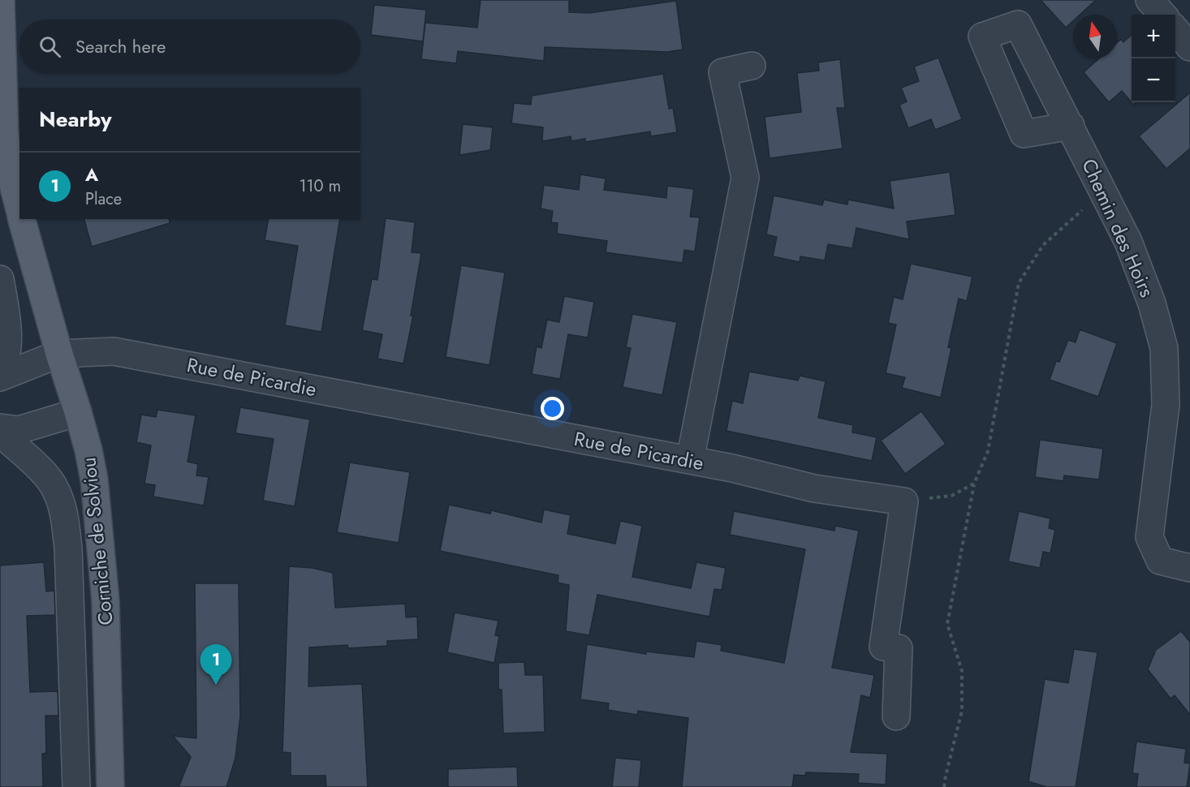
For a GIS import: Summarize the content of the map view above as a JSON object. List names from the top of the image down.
{
  "streets": {
    "main road": ["Corniche de Solviou"],
    "street": ["Chemin des Hoirs", "Rue de Picardie"]
  },
  "crossings": [
    ["Rue de Picardie", "Corniche de Solviou"]
  ],
  "north": "top",
  "page": {
    "map_buttons": ["+", "−"],
    "search": "Search here",
    "heading": "Nearby",
    "list": [
      {
        "mark": "1",
        "name": "A",
        "note": "Place",
        "value": "110 m"
      }
    ],
    "pins": "1"
  }
}
